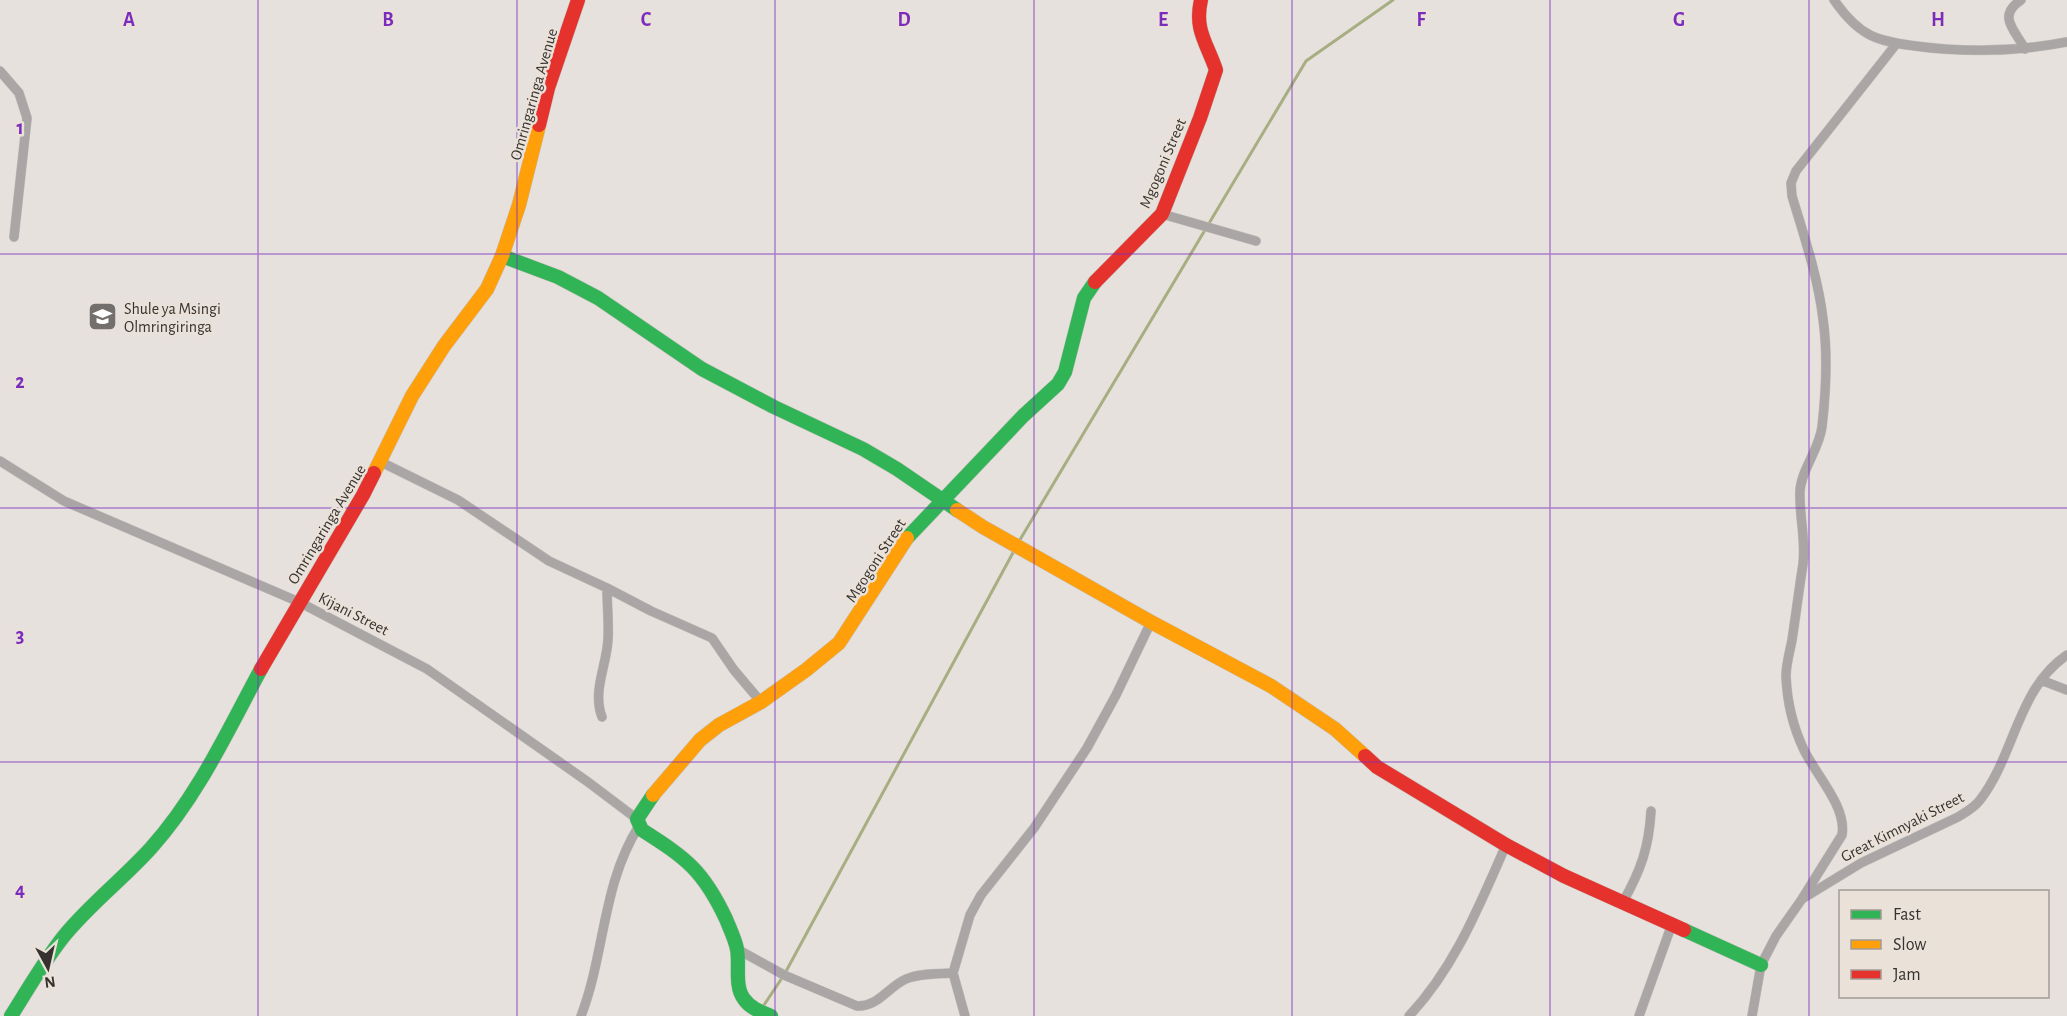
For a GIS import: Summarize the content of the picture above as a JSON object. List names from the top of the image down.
{
  "streets": {
    "street": [
      "Omringaringa Avenue",
      "Mgogoni Street",
      "Kijani Street",
      "Great Kimnyaki Street"
    ]
  },
  "crossings": [
    ["Omringaringa Avenue", "Kijani Street"],
    ["Mgogoni Street", "Kijani Street"]
  ],
  "places": {
    "school or university": ["Shule ya Msingi Olmringiringa"]
  },
  "legend": ["Fast", "Slow", "Jam"],
  "north": "bottom",
  "grid": {
    "columns": [
      "A",
      "B",
      "C",
      "D",
      "E",
      "F",
      "G",
      "H"
    ],
    "rows": [
      "1",
      "2",
      "3",
      "4"
    ]
  }
}
